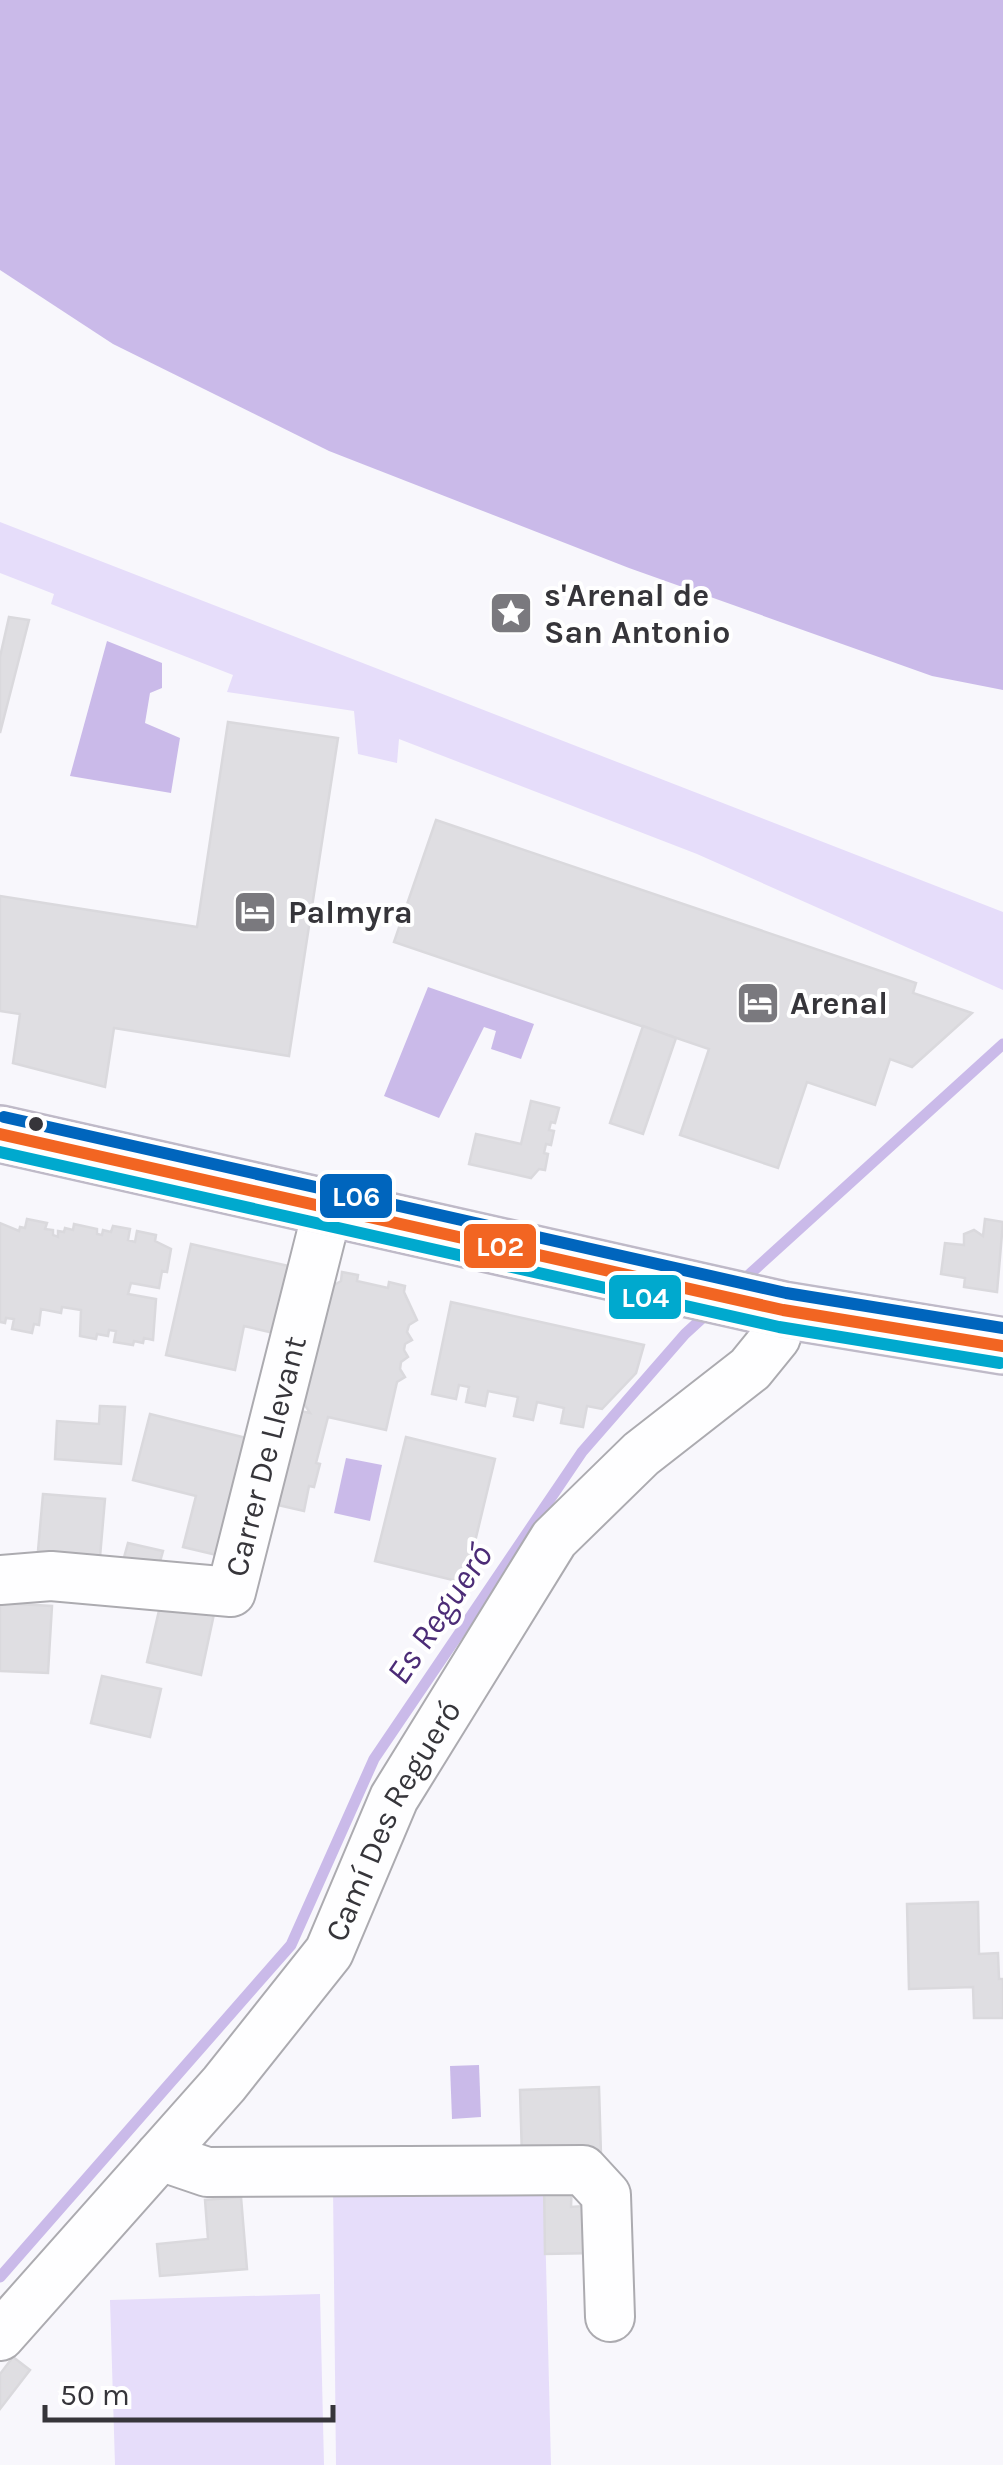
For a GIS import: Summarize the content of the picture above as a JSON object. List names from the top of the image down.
{
  "streets": {
    "street": ["Carrer De Llevant", "Camí Des Regueró"]
  },
  "water": ["Es Regueró"],
  "places": {
    "place": ["s'Arenal de San Antonio"],
    "hotel": ["Palmyra", "Arenal"]
  },
  "lines": ["transit line L06", "transit line L02", "transit line L04"],
  "scale_bar": "50 m"
}
